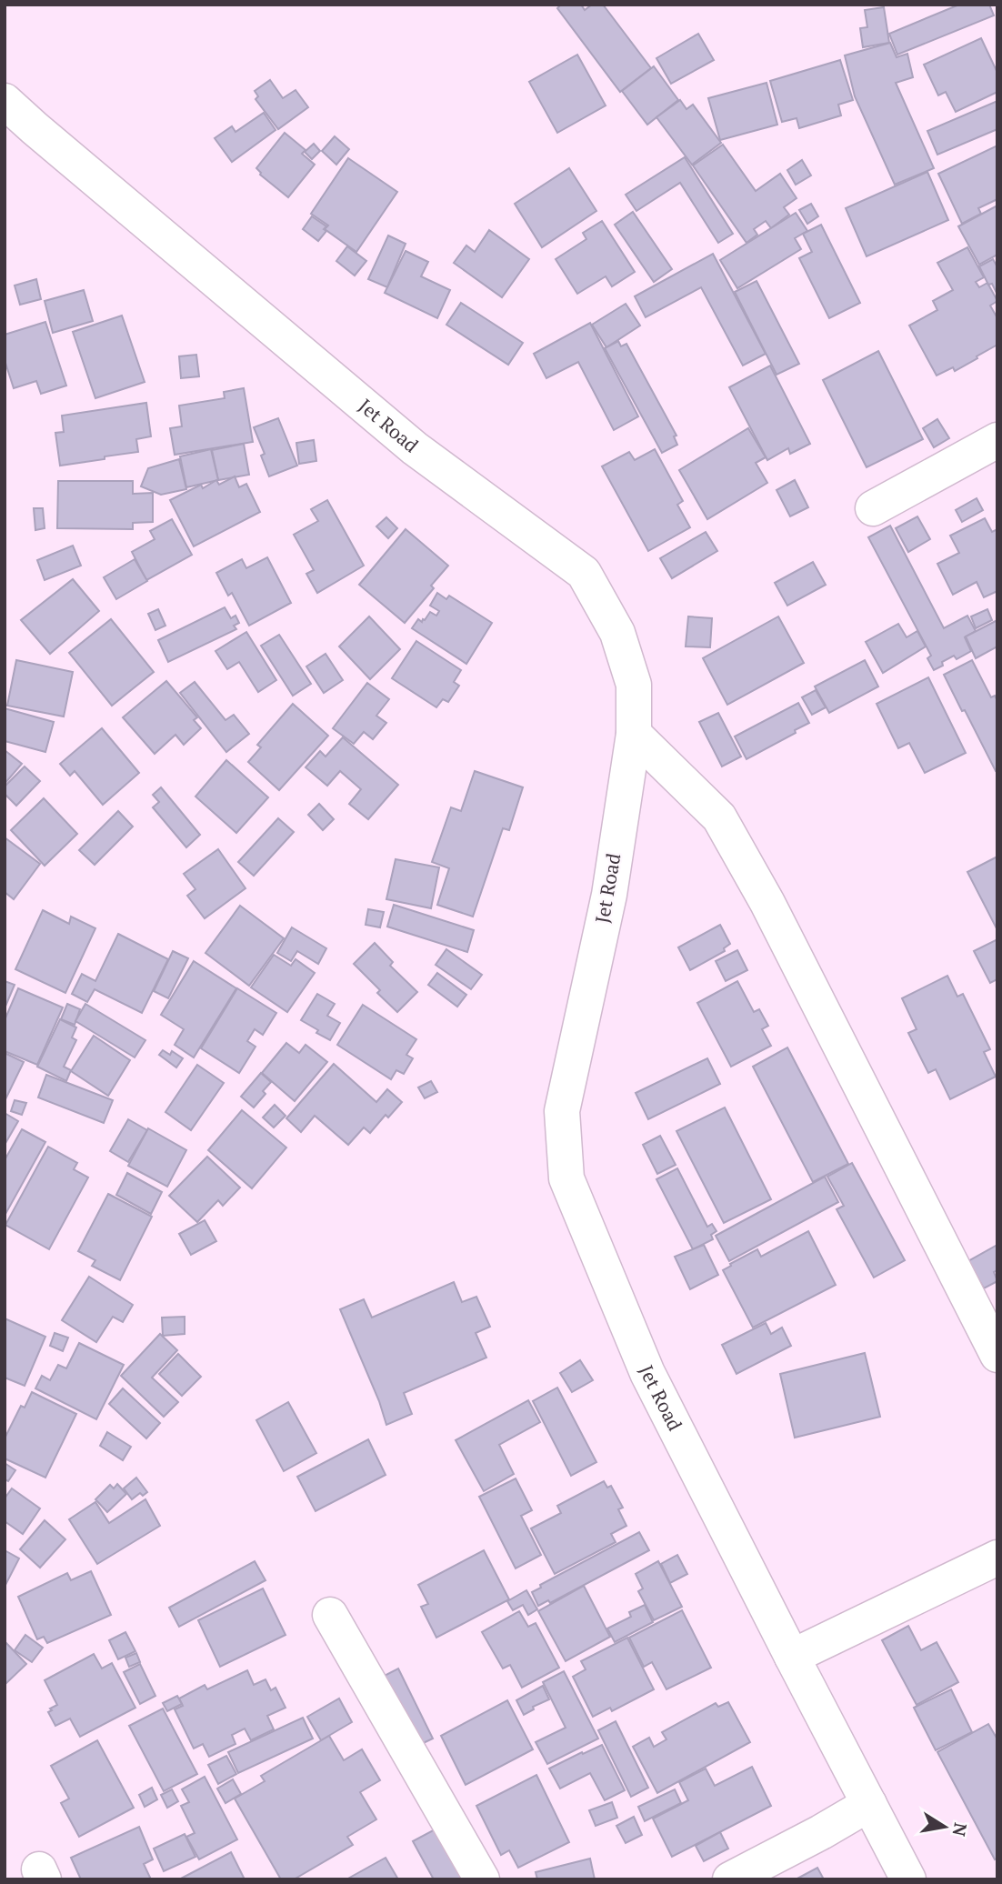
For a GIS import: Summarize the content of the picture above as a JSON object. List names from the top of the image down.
{
  "streets": {
    "main road": ["Jet Road"]
  },
  "north": "right"
}
